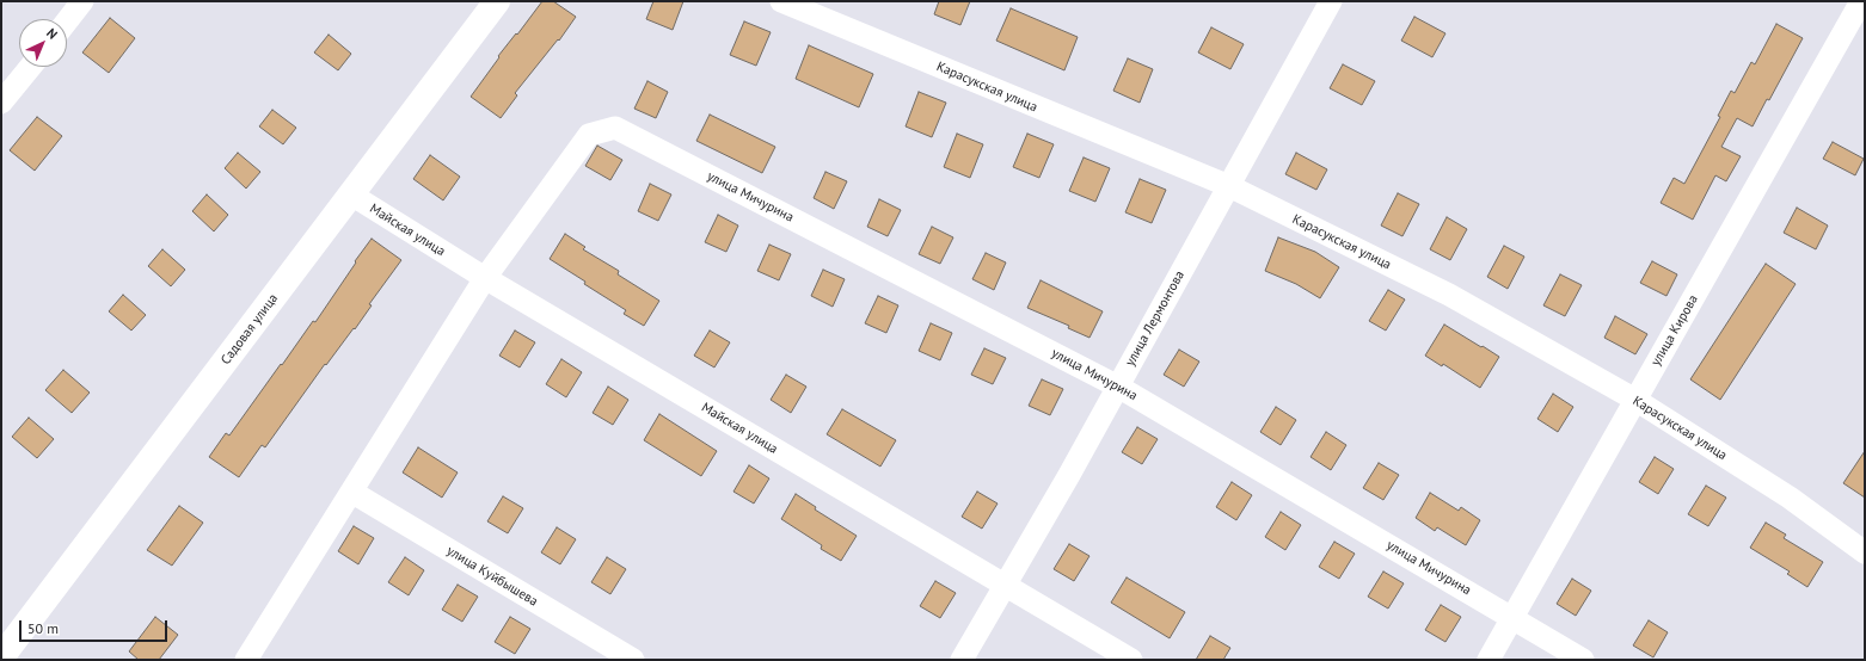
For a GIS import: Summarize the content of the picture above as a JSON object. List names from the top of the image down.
{
  "streets": {
    "street": [
      "Карасукская улица",
      "улица Мичурина",
      "Майская улица",
      "улица Лермонтова",
      "Садовая улица",
      "улица Кирова",
      "улица Куйбышева"
    ]
  },
  "crossings": [
    ["Карасукская улица", "улица Лермонтова"],
    ["Карасукская улица", "улица Кирова"],
    ["улица Мичурина", "Майская улица"],
    ["улица Мичурина", "улица Лермонтова"],
    ["улица Мичурина", "улица Кирова"],
    ["Майская улица", "улица Лермонтова"],
    ["Майская улица", "Садовая улица"]
  ],
  "scale_bar": "50 m",
  "north": "top right"
}
